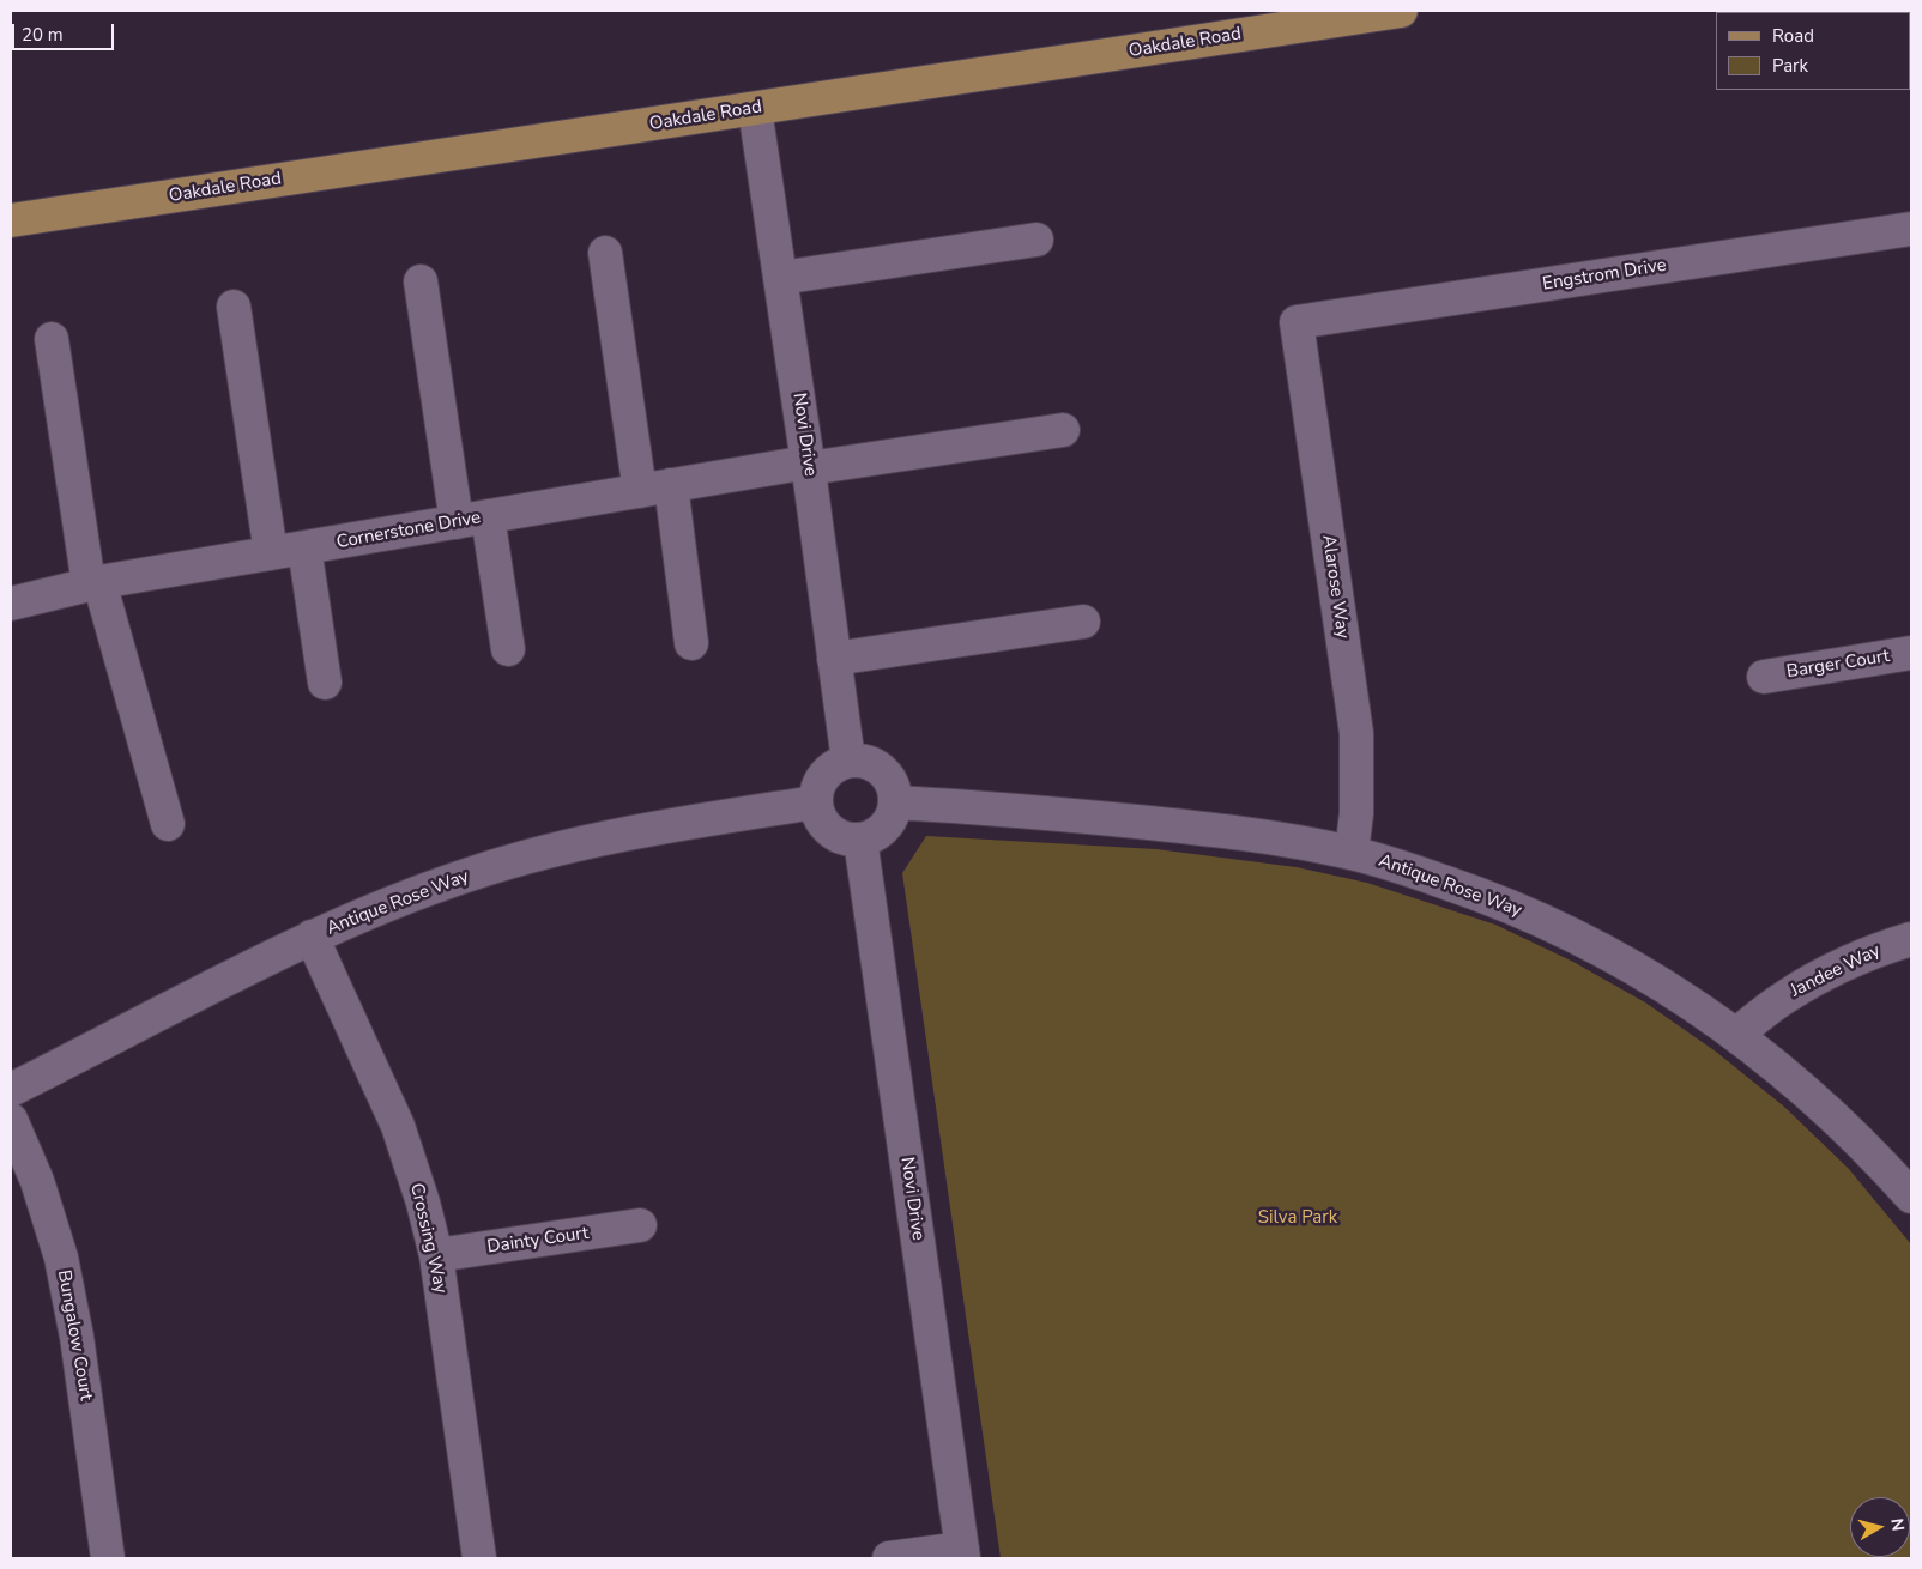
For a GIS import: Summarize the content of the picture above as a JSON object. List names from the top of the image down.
{
  "streets": {
    "main road": ["Oakdale Road"],
    "street": [
      "Engstrom Drive",
      "Novi Drive",
      "Cornerstone Drive",
      "Alarose Way",
      "Barger Court",
      "Antique Rose Way",
      "Jandee Way",
      "Crossing Way",
      "Dainty Court",
      "Bungalow Court"
    ]
  },
  "crossings": [
    ["Oakdale Road", "Novi Drive"],
    ["Engstrom Drive", "Alarose Way"],
    ["Novi Drive", "Cornerstone Drive"],
    ["Novi Drive", "Antique Rose Way"],
    ["Alarose Way", "Antique Rose Way"],
    ["Antique Rose Way", "Jandee Way"],
    ["Antique Rose Way", "Crossing Way"],
    ["Antique Rose Way", "Bungalow Court"],
    ["Crossing Way", "Dainty Court"]
  ],
  "parks": ["Silva Park"],
  "legend": ["Road", "Park"],
  "scale_bar": "20 m",
  "north": "right"
}
